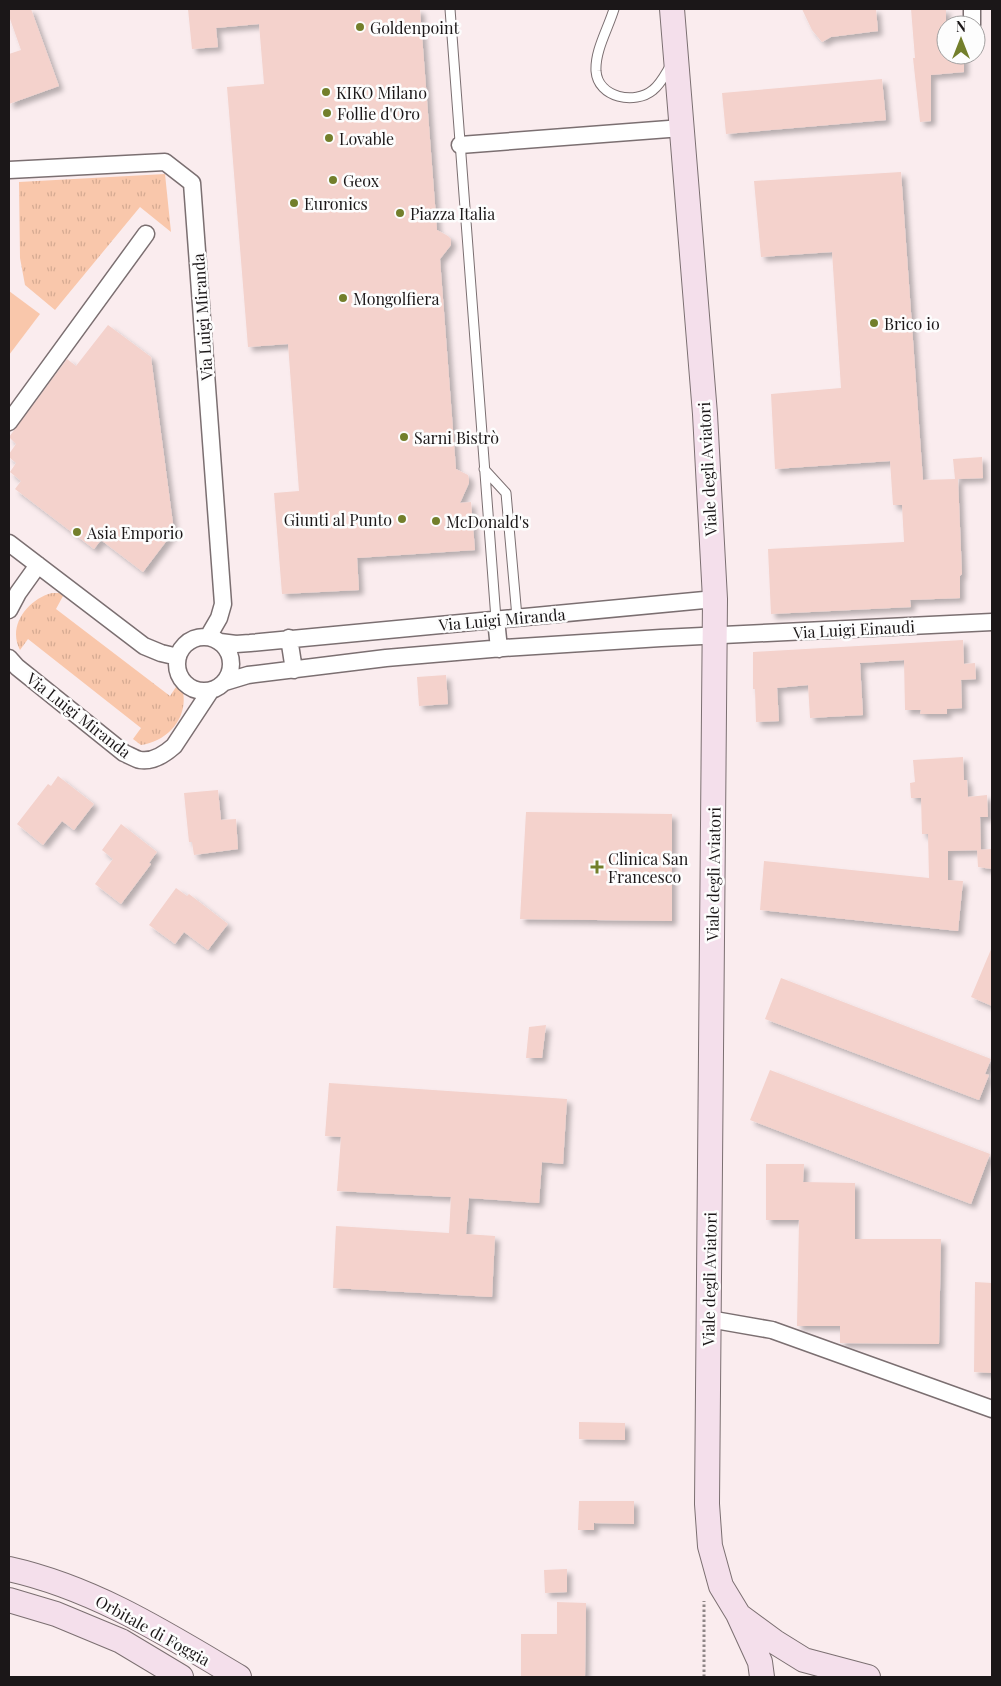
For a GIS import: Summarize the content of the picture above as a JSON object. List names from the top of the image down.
{
  "streets": {
    "main road": ["Viale degli Aviatori", "Orbitale di Foggia"],
    "street": ["Via Luigi Miranda", "Via Luigi Einaudi"]
  },
  "crossings": [
    ["Via Luigi Miranda", "Viale degli Aviatori"],
    ["Via Luigi Miranda", "Via Luigi Einaudi"],
    ["Viale degli Aviatori", "Via Luigi Einaudi"]
  ],
  "places": {
    "other": [
      "Goldenpoint",
      "KIKO Milano",
      "Follie d'Oro",
      "Lovable",
      "Geox",
      "Euronics",
      "Piazza Italia",
      "Mongolfiera",
      "Brico io",
      "Sarni Bistrò",
      "Giunti al Punto",
      "McDonald's",
      "Asia Emporio"
    ],
    "health": ["Clinica San Francesco"]
  },
  "north": "top"
}
